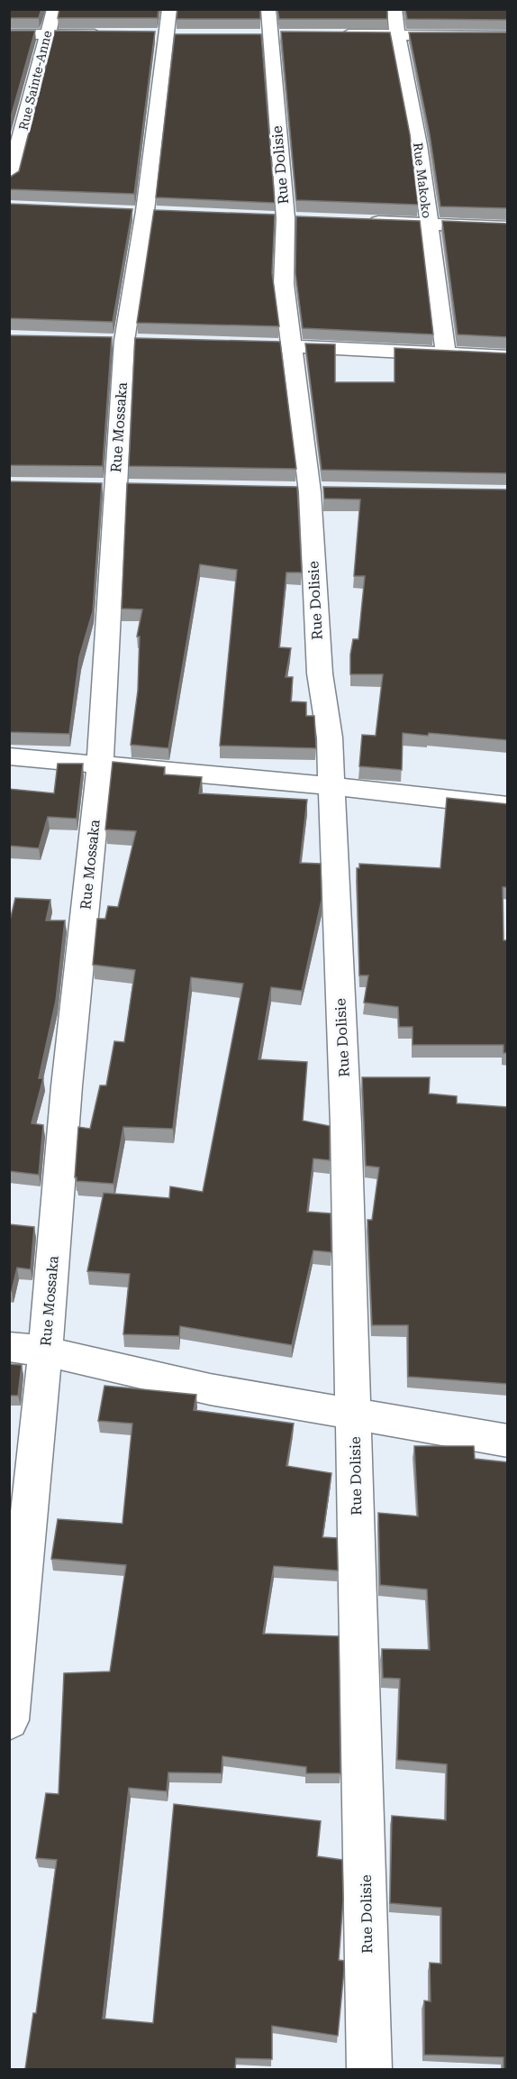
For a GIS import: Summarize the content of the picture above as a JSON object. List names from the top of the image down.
{
  "streets": {
    "street": [
      "Rue Sainte-Anne",
      "Rue Dolisie",
      "Rue Makoko",
      "Rue Mossaka"
    ]
  }
}
